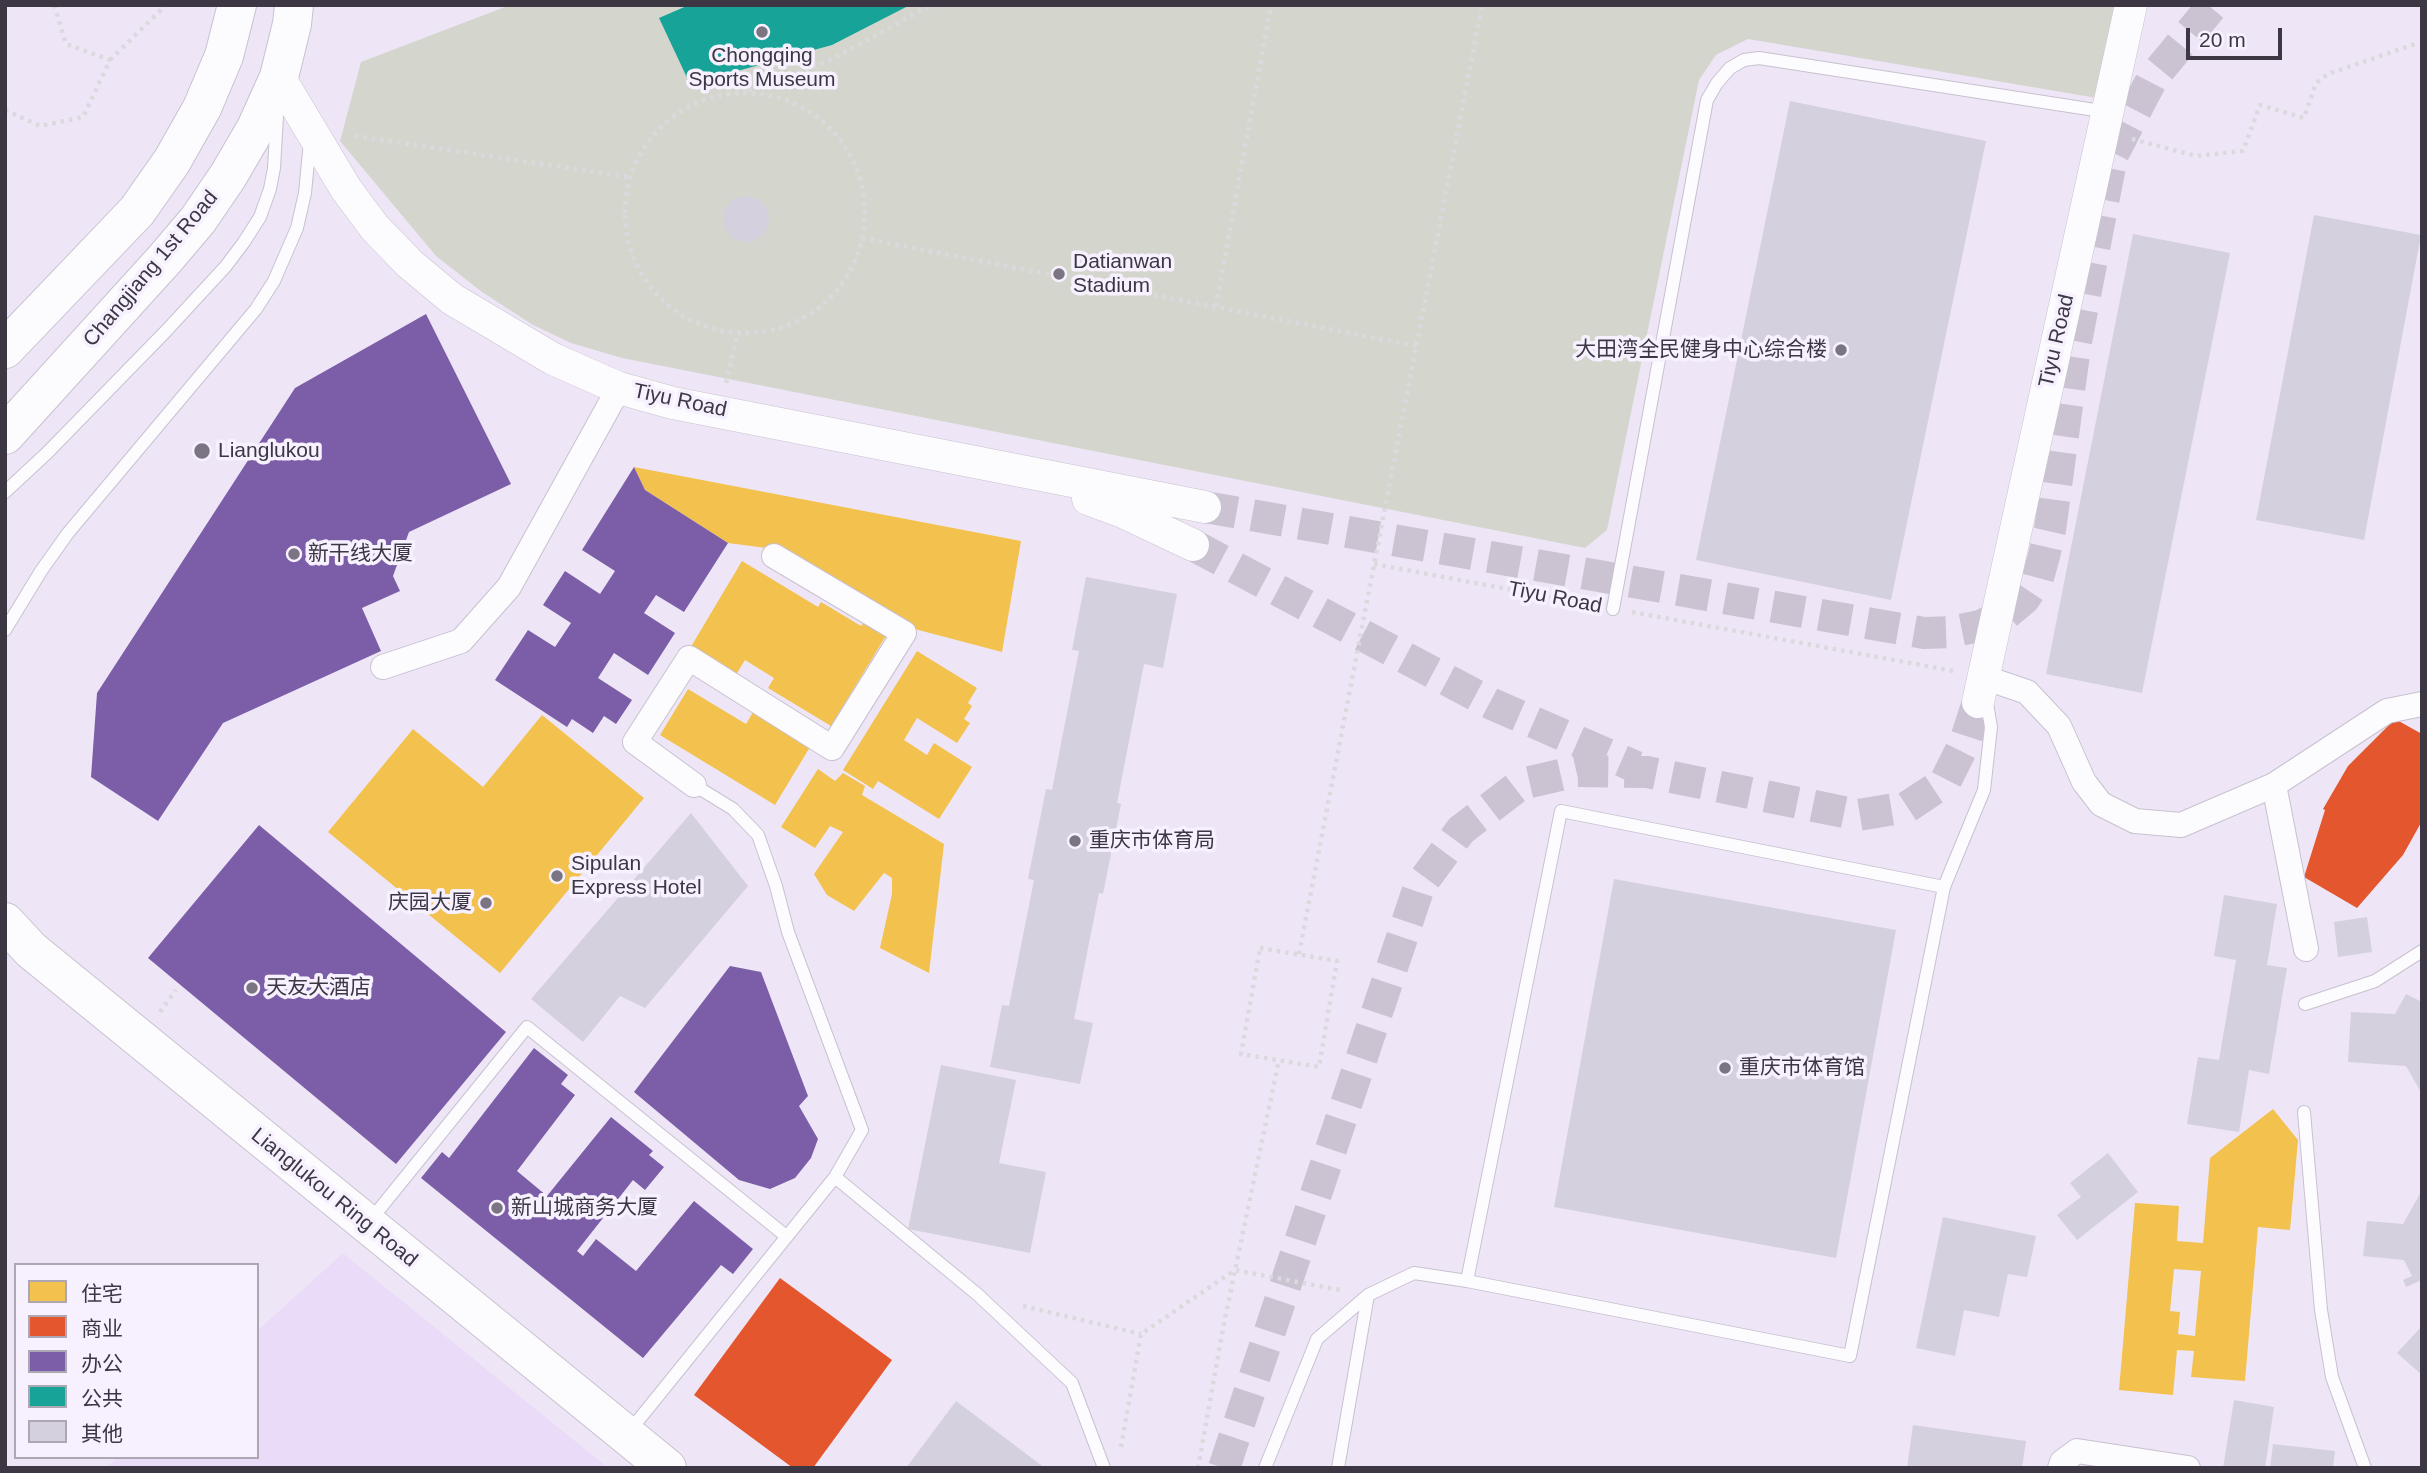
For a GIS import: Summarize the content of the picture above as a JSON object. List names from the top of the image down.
{
  "streets": {
    "main road": ["Changjiang 1st Road", "Lianglukou Ring Road"],
    "street": ["Tiyu Road"]
  },
  "crossings": [
    ["Changjiang 1st Road", "Tiyu Road"]
  ],
  "places": [
    "Chongqing Sports Museum",
    "Datianwan Stadium",
    "大田湾全民健身中心综合楼",
    "Lianglukou",
    "新干线大厦",
    "重庆市体育局",
    "Sipulan Express Hotel",
    "庆园大厦",
    "天友大酒店",
    "重庆市体育馆",
    "新山城商务大厦"
  ],
  "legend": [
    "住宅",
    "商业",
    "办公",
    "公共",
    "其他"
  ],
  "scale_bar": "20 m"
}
